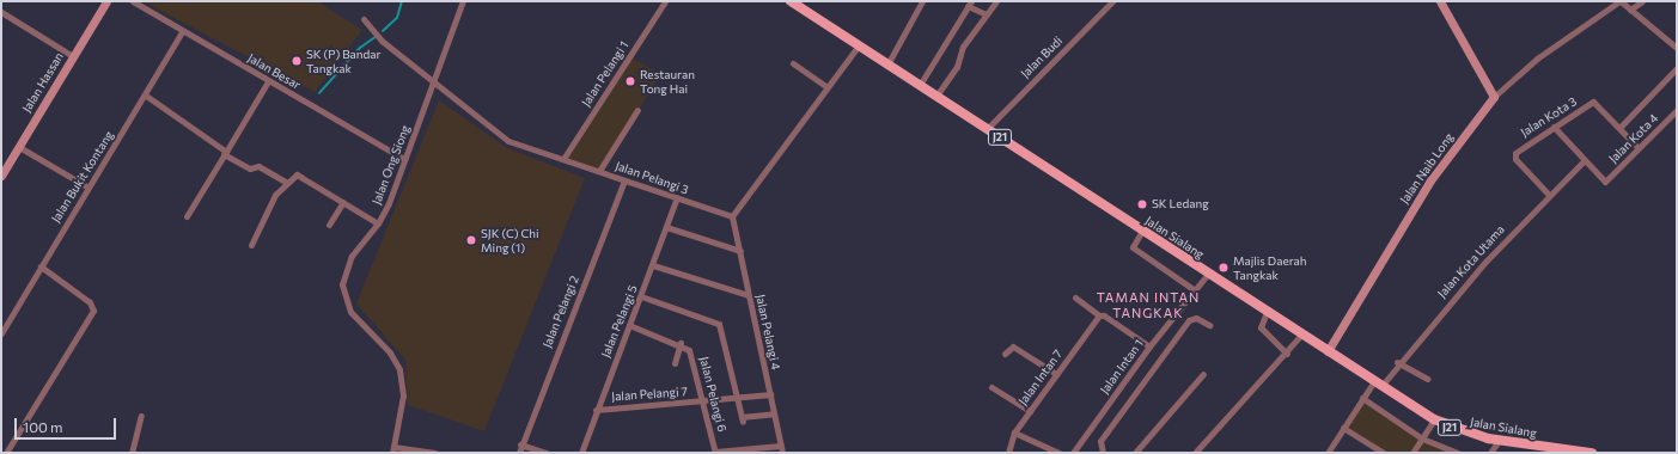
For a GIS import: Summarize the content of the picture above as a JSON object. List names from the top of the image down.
{
  "streets": {
    "main road": [
      "Jalan Hassan",
      "J21",
      "Jalan Naib Long",
      "Jalan Sialang"
    ],
    "street": [
      "Jalan Budi",
      "Jalan Besar",
      "Jalan Pelangi 1",
      "Jalan Kota 3",
      "Jalan Kota 4",
      "Jalan Ong Siong",
      "Jalan Bukit Kontang",
      "Jalan Pelangi 3",
      "Jalan Kota Utama",
      "Jalan Pelangi 2",
      "Jalan Pelangi 5",
      "Jalan Pelangi 4",
      "Jalan Intan 1",
      "Jalan Intan 7",
      "Jalan Pelangi 7",
      "Jalan Pelangi 6"
    ]
  },
  "crossings": [
    ["Jalan Budi", "Jalan Sialang"],
    ["Jalan Besar", "Jalan Ong Siong"],
    ["Jalan Besar", "Jalan Bukit Kontang"],
    ["Jalan Pelangi 1", "Jalan Pelangi 3"],
    ["Jalan Kota 3", "Jalan Kota 4"],
    ["Jalan Kota 3", "Jalan Kota Utama"],
    ["Jalan Kota 4", "Jalan Kota Utama"],
    ["Jalan Ong Siong", "Jalan Pelangi 3"],
    ["Jalan Naib Long", "Jalan Sialang"],
    ["Jalan Pelangi 3", "Jalan Pelangi 2"],
    ["Jalan Pelangi 3", "Jalan Pelangi 5"],
    ["Jalan Pelangi 3", "Jalan Pelangi 4"],
    ["Jalan Sialang", "Jalan Kota Utama"],
    ["Jalan Sialang", "Jalan Intan 1"],
    ["Jalan Pelangi 5", "Jalan Pelangi 7"],
    ["Jalan Pelangi 4", "Jalan Pelangi 7"],
    ["Jalan Pelangi 7", "Jalan Pelangi 6"]
  ],
  "districts": ["TAMAN INTAN TANGKAK"],
  "places": [
    "SK (P) Bandar Tangkak",
    "Restauran Tong Hai",
    "SK Ledang",
    "SJK (C) Chi Ming (1)",
    "Majlis Daerah Tangkak"
  ],
  "scale_bar": "100 m"
}
